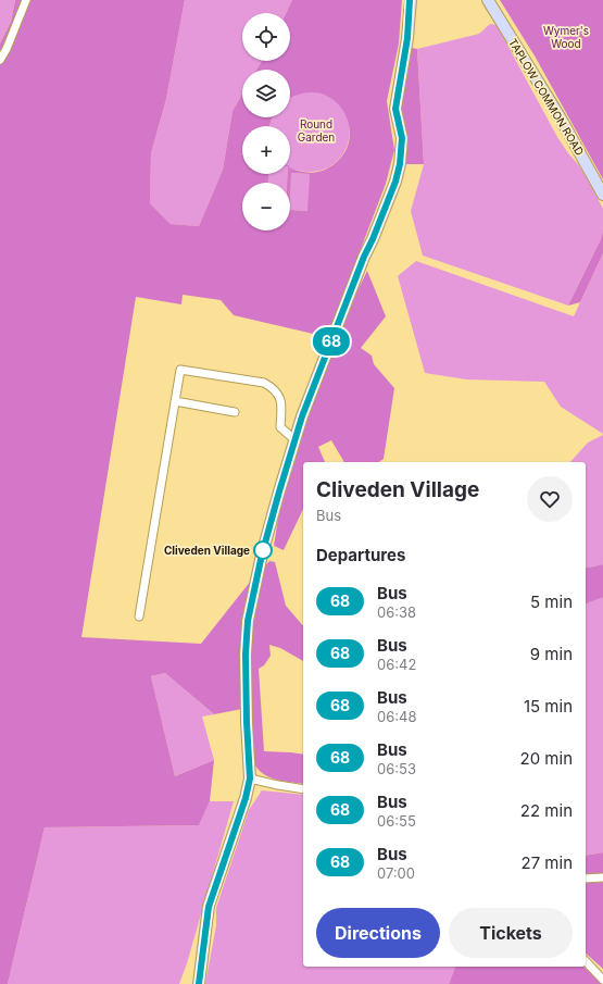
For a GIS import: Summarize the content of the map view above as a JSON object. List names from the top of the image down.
{
  "streets": {
    "street": ["TAPLOW COMMON ROAD"]
  },
  "parks": ["Wymer's Wood", "Round Garden"],
  "places": ["Cliveden Village"],
  "lines": ["bus line 68"],
  "page": {
    "on_map": "68",
    "map_buttons": ["+", "−"],
    "heading": [
      ["Cliveden Village", "Bus"],
      "Departures"
    ],
    "list": [
      {
        "mark": "68",
        "name": "Bus",
        "note": "06:38",
        "value": "5 min"
      },
      {
        "mark": "68",
        "name": "Bus",
        "note": "06:42",
        "value": "9 min"
      },
      {
        "mark": "68",
        "name": "Bus",
        "note": "06:48",
        "value": "15 min"
      },
      {
        "mark": "68",
        "name": "Bus",
        "note": "06:53",
        "value": "20 min"
      },
      {
        "mark": "68",
        "name": "Bus",
        "note": "06:55",
        "value": "22 min"
      },
      {
        "mark": "68",
        "name": "Bus",
        "note": "07:00",
        "value": "27 min"
      }
    ],
    "buttons": ["Directions", "Tickets"]
  }
}
